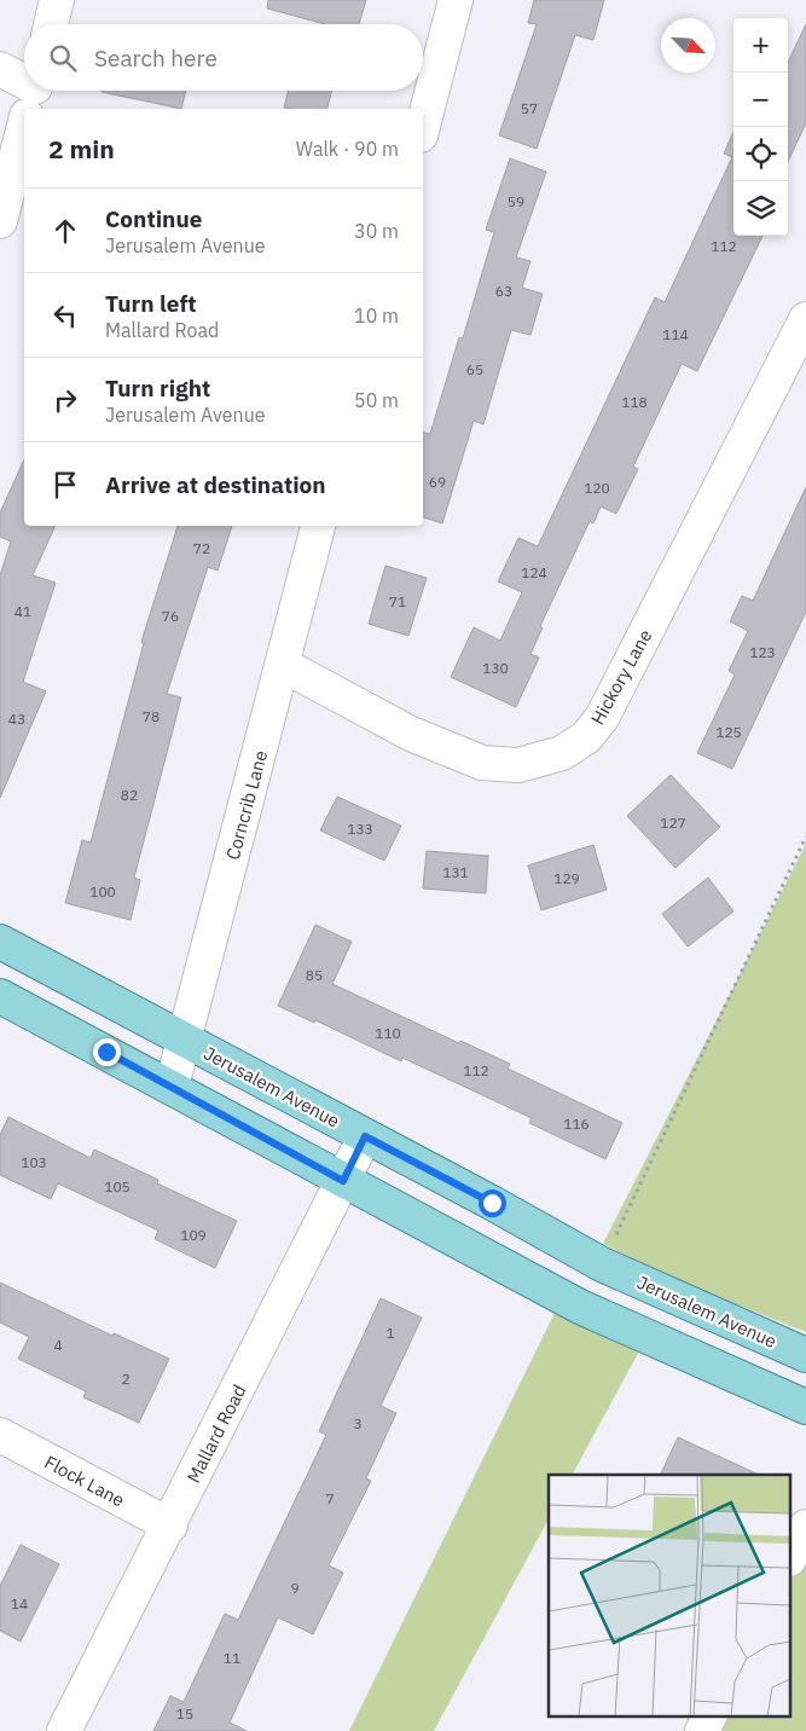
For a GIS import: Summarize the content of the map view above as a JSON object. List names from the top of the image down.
{
  "streets": {
    "main road": ["Jerusalem Avenue"],
    "street": [
      "Hickory Lane",
      "Corncrib Lane",
      "Mallard Road",
      "Flock Lane"
    ]
  },
  "crossings": [
    ["Hickory Lane", "Corncrib Lane"],
    ["Corncrib Lane", "Jerusalem Avenue"],
    ["Jerusalem Avenue", "Mallard Road"],
    ["Mallard Road", "Flock Lane"]
  ],
  "house_numbers": [
    "57",
    "59",
    "112",
    "63",
    "114",
    "65",
    "118",
    "69",
    "120",
    "72",
    "124",
    "71",
    "41",
    "76",
    "123",
    "130",
    "78",
    "43",
    "125",
    "82",
    "127",
    "133",
    "131",
    "129",
    "100",
    "85",
    "110",
    "112",
    "116",
    "103",
    "105",
    "109",
    "1",
    "4",
    "2",
    "3",
    "7",
    "9",
    "14",
    "11",
    "15"
  ],
  "north": "bottom right",
  "page": {
    "map_buttons": ["+", "−"],
    "search": "Search here",
    "heading": ["2 min", "Walk · 90 m"],
    "list": [
      ["Continue", "Jerusalem Avenue", "30 m"],
      ["Turn left", "Mallard Road", "10 m"],
      ["Turn right", "Jerusalem Avenue", "50 m"],
      "Arrive at destination"
    ]
  }
}
